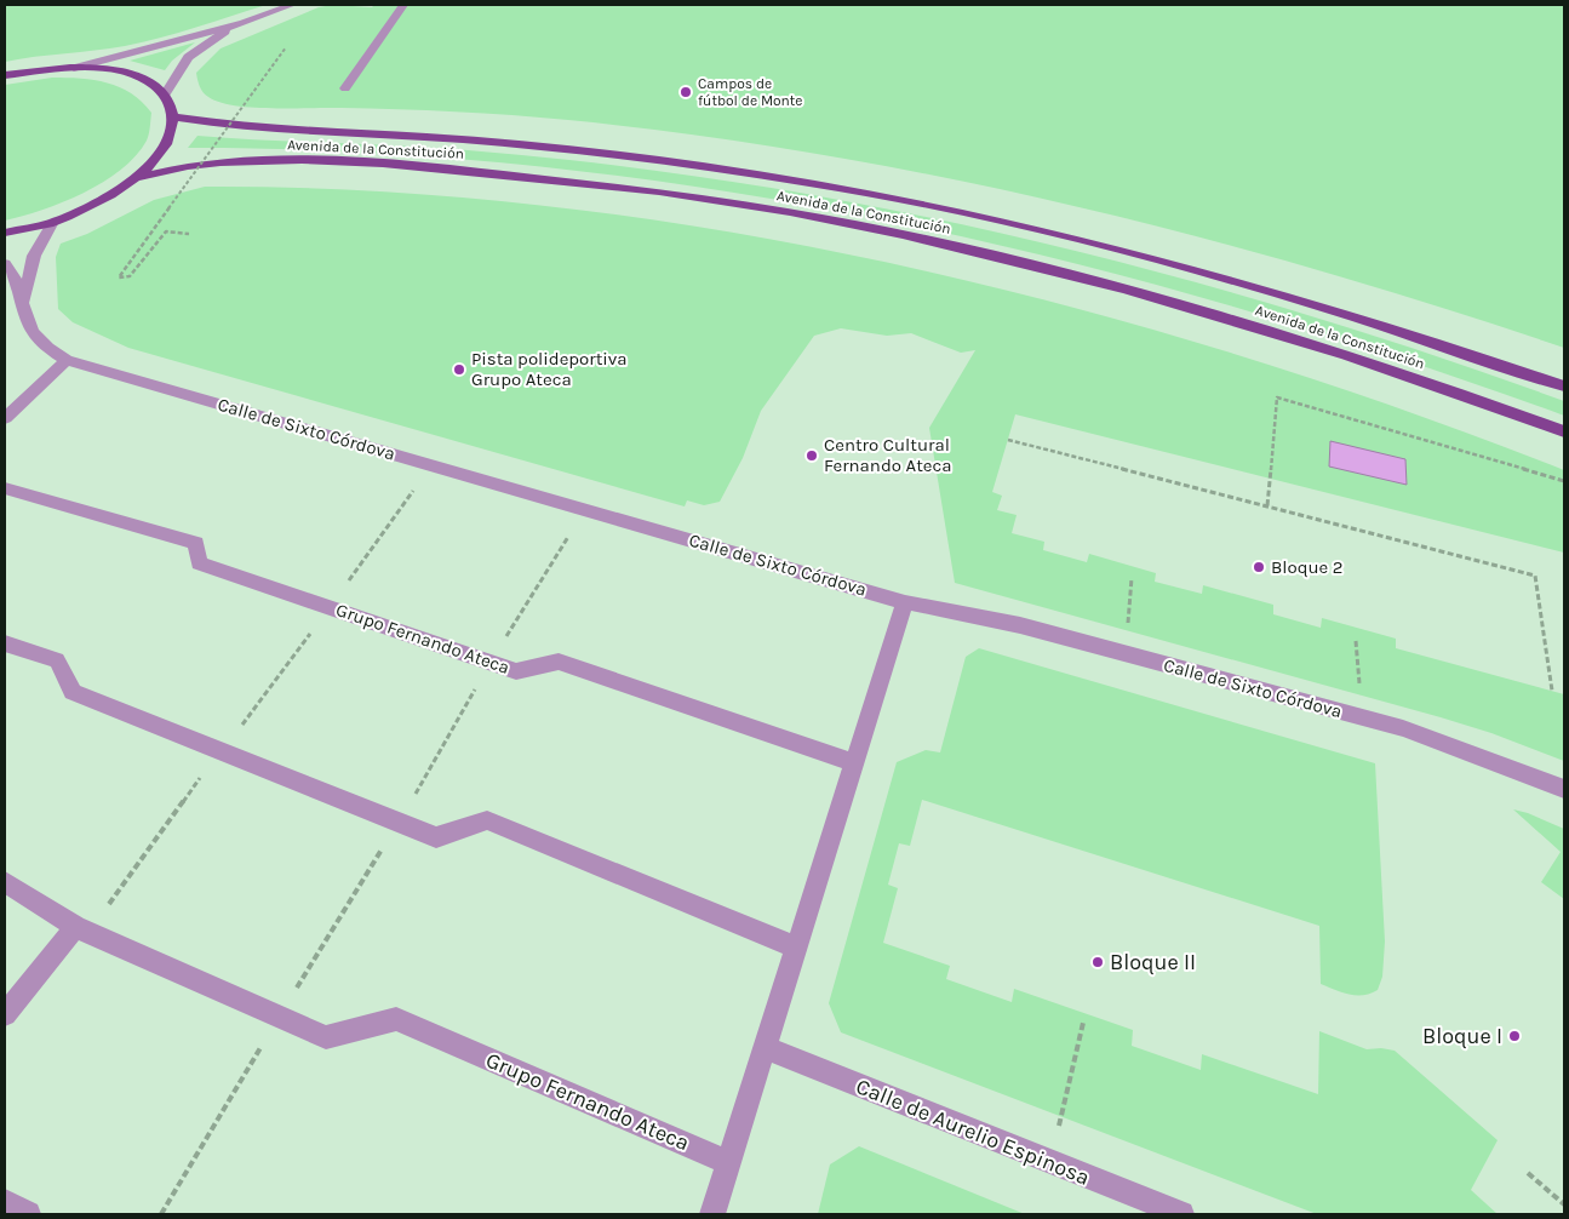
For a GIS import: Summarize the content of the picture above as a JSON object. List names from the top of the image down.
{
  "streets": {
    "main road": ["Avenida de la Constitución"],
    "street": ["Calle de Sixto Córdova", "Grupo Fernando Ateca", "Calle de Aurelio Espinosa"]
  },
  "places": [
    "Campos de fútbol de Monte",
    "Pista polideportiva Grupo Ateca",
    "Centro Cultural Fernando Ateca",
    "Bloque 2",
    "Bloque II",
    "Bloque I"
  ]
}
